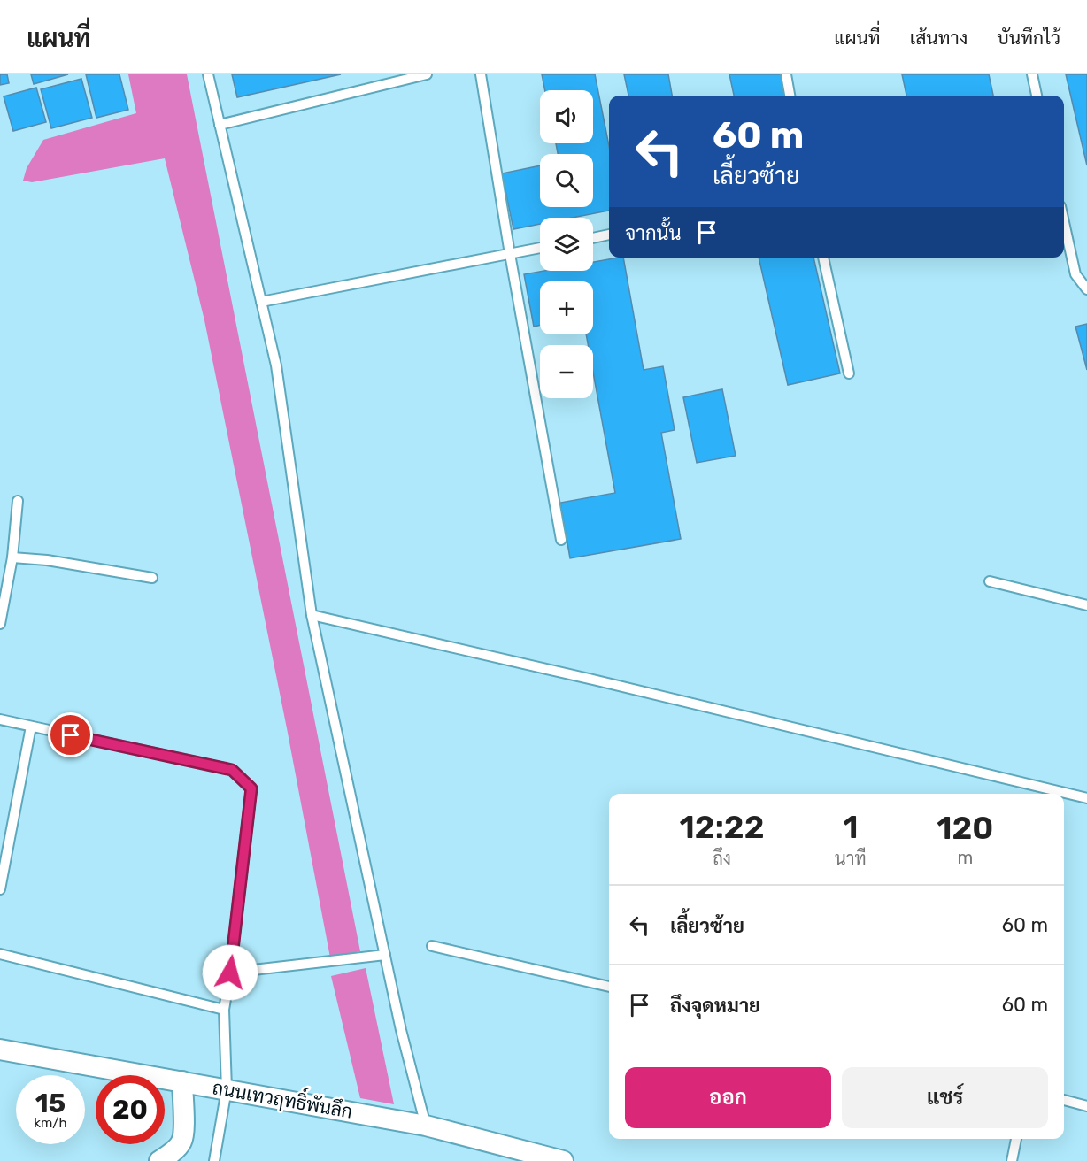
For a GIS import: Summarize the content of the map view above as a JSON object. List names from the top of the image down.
{
  "streets": {
    "street": ["ถนนเทวฤทธิ์พันลึก"]
  },
  "page": {
    "header": "แผนที่",
    "nav": ["แผนที่", "เส้นทาง", "บันทึกไว้"],
    "map_buttons": ["+", "−"],
    "turn": ["60 m", "เลี้ยวซ้าย"],
    "then": "จากนั้น",
    "eta": [
      "12:22",
      "ถึง",
      "1",
      "นาที",
      "120",
      "m"
    ],
    "list": [
      {
        "name": "เลี้ยวซ้าย",
        "value": "60 m"
      },
      {
        "name": "ถึงจุดหมาย",
        "value": "60 m"
      }
    ],
    "buttons": ["ออก", "แชร์"],
    "speed": "15 km/h",
    "limit": "20"
  }
}
